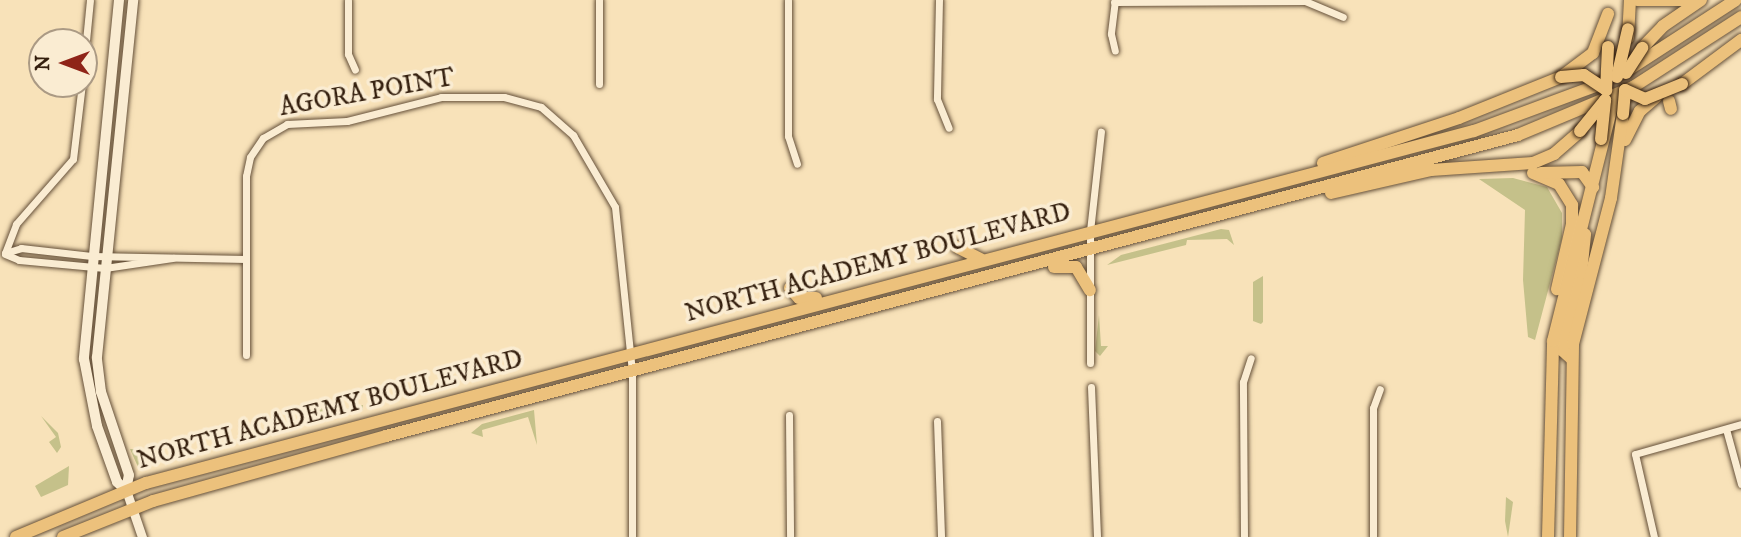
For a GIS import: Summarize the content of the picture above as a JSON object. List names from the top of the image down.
{
  "streets": {
    "highway": ["NORTH ACADEMY BOULEVARD"],
    "street": ["AGORA POINT"]
  },
  "crossings": [
    ["AGORA POINT", "NORTH ACADEMY BOULEVARD"]
  ],
  "north": "left"
}
